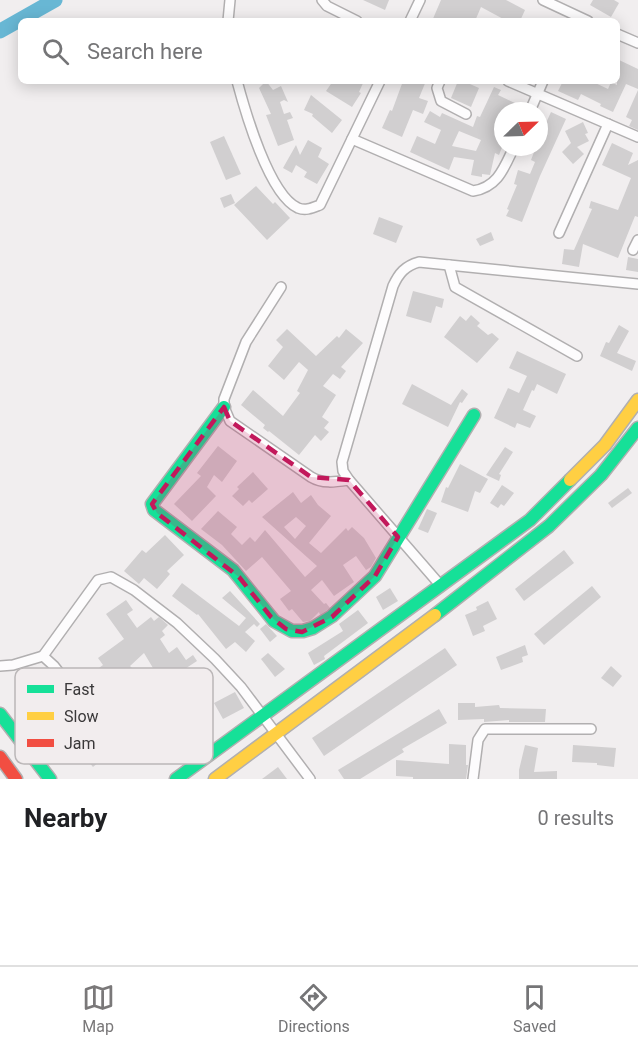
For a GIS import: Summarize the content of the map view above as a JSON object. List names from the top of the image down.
{
  "legend": ["Fast", "Slow", "Jam"],
  "north": "top right",
  "page": {
    "search": "Search here",
    "heading": ["Nearby", "0 results"],
    "nav": ["Map", "Directions", "Saved"]
  }
}
